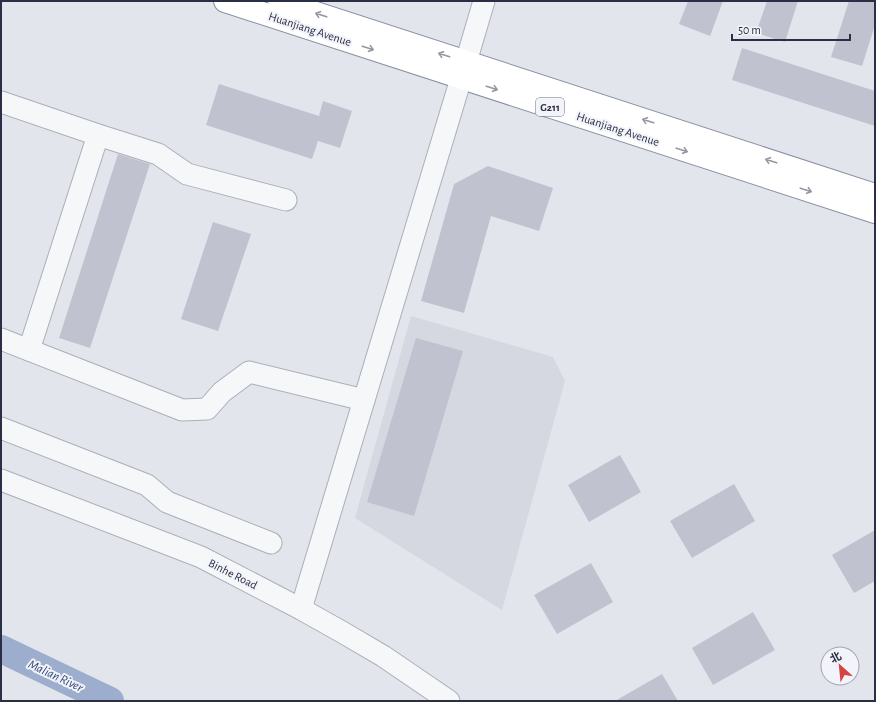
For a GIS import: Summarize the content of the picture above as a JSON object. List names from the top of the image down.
{
  "streets": {
    "highway": ["Huanjiang Avenue", "G211"],
    "street": ["Binhe Road"]
  },
  "water": ["Malian River"],
  "scale_bar": "50 m",
  "north": "top left"
}
